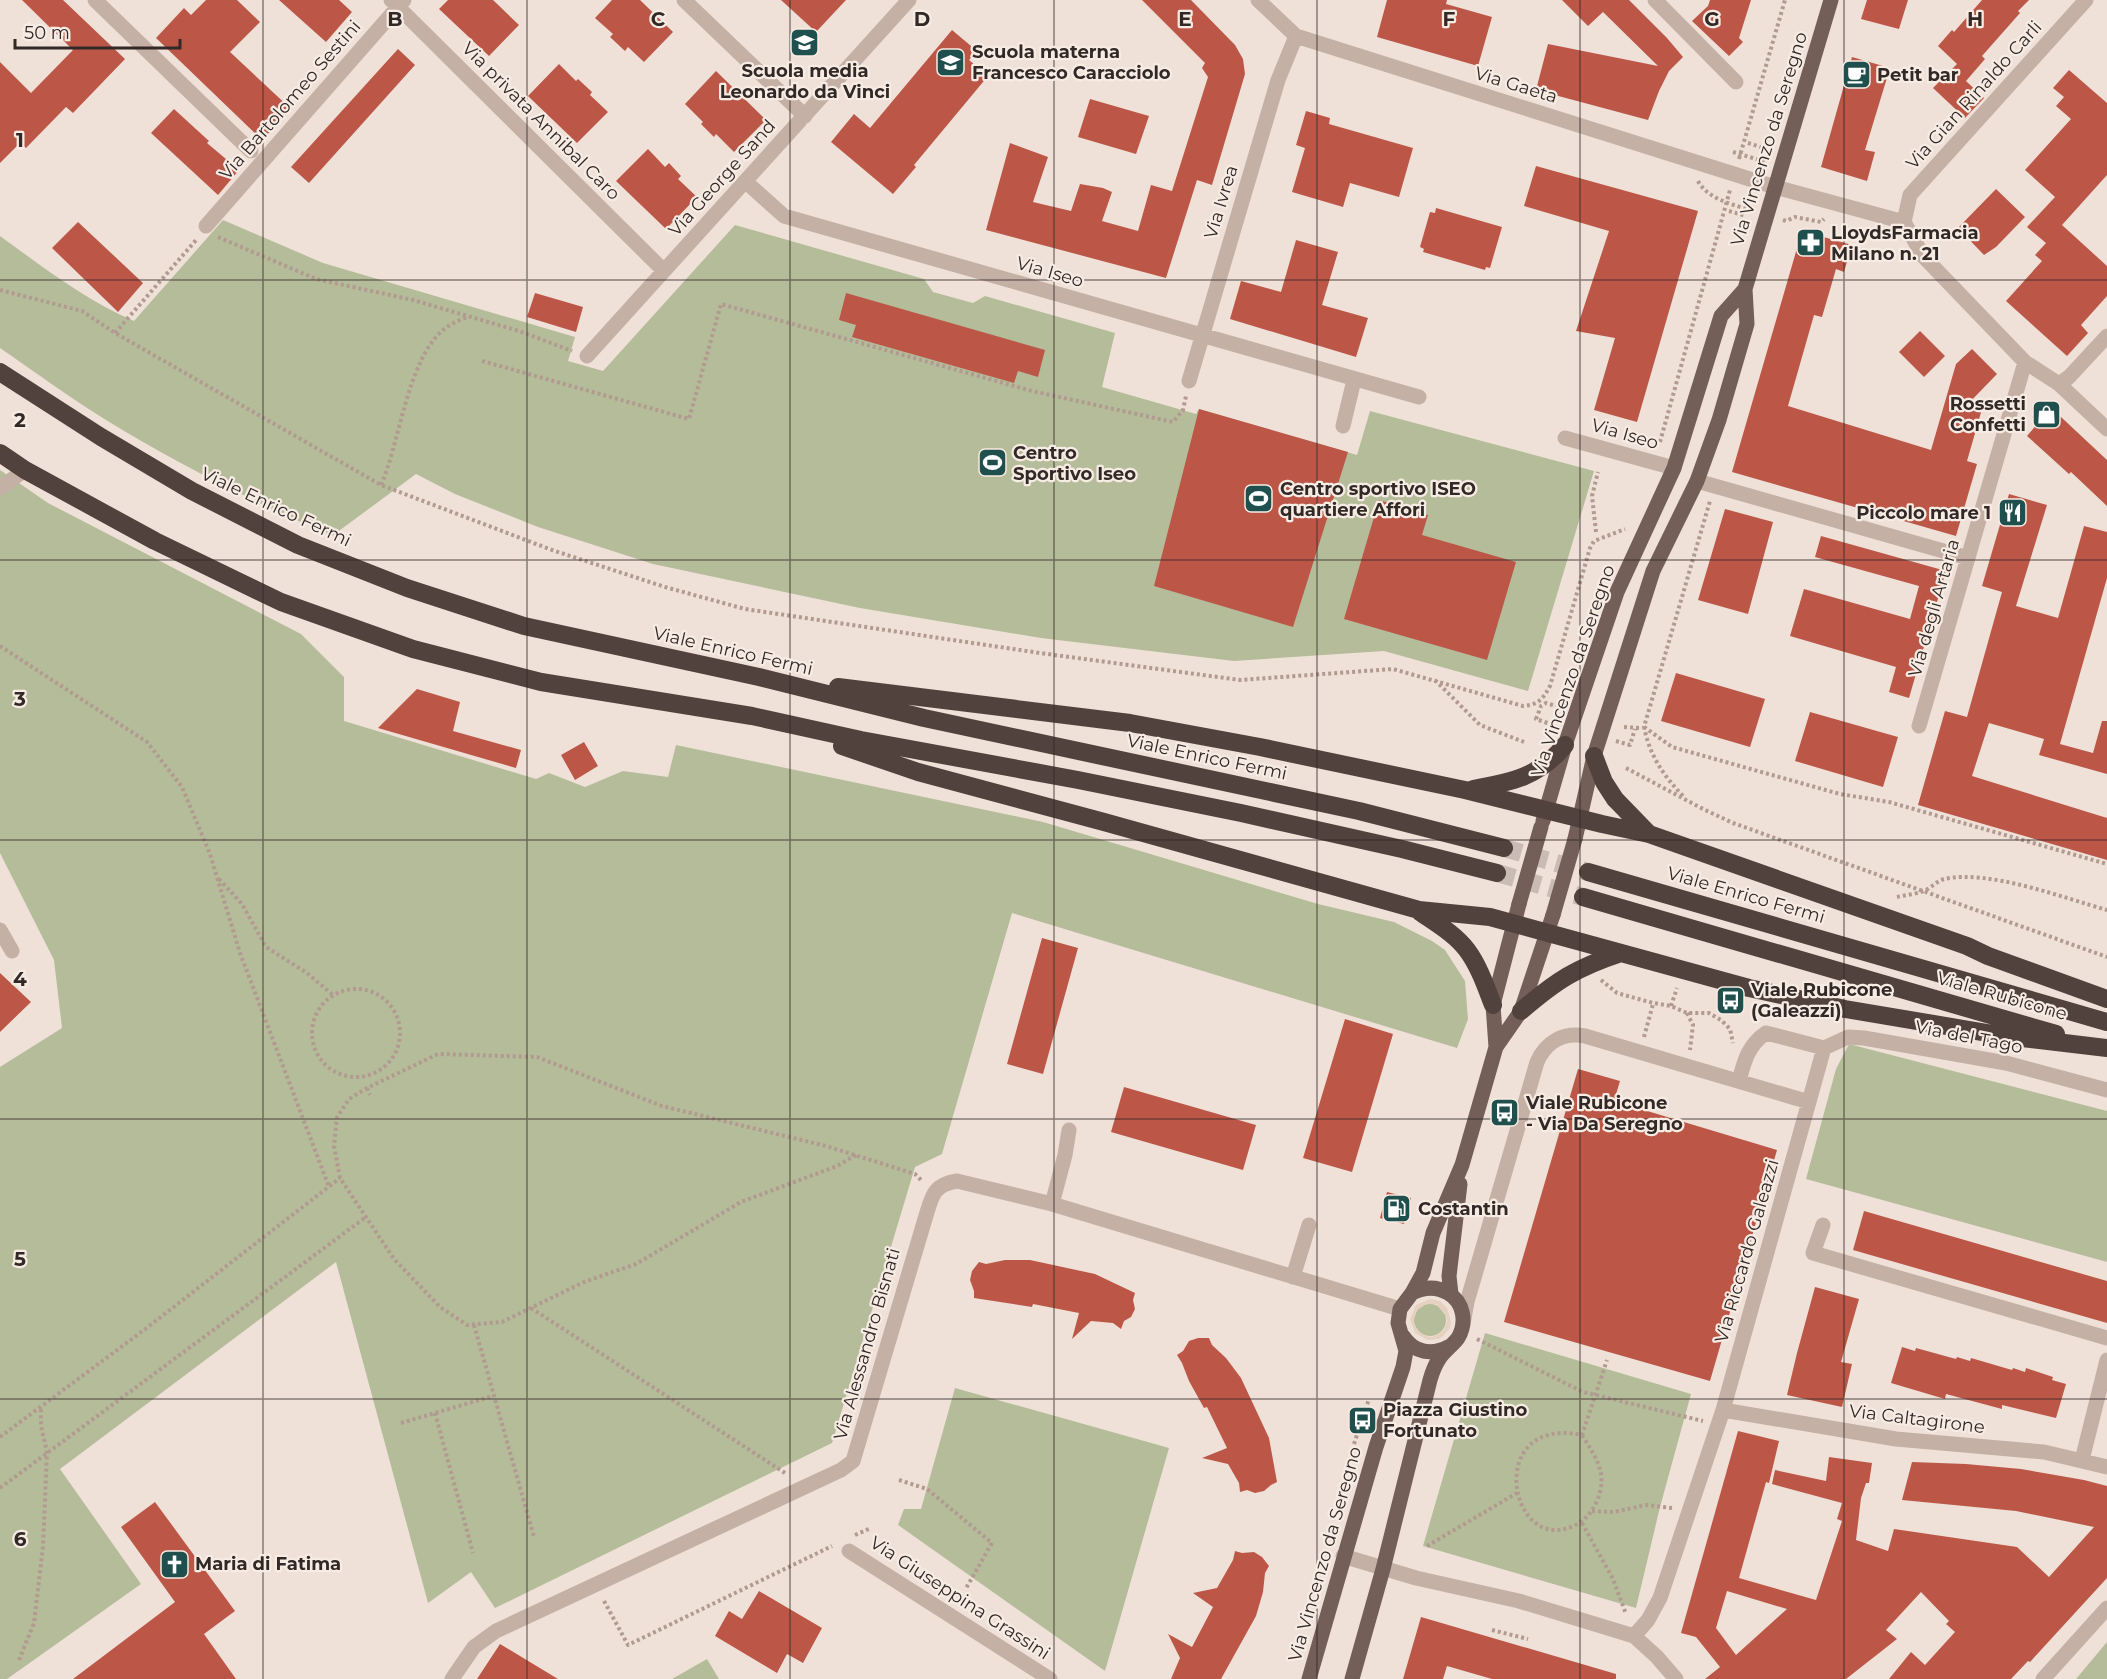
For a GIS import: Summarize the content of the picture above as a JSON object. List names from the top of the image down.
{
  "streets": {
    "highway": ["Viale Enrico Fermi", "Viale Rubicone"],
    "main road": ["Via Vincenzo da Seregno"],
    "street": [
      "Via Gaeta",
      "Via Gian Rinaldo Carli",
      "Via Bartolomeo Sestini",
      "Via privata Annibal Caro",
      "Via George Sand",
      "Via Ivrea",
      "Via Iseo",
      "Via degli Artaria",
      "Via del Tago",
      "Via Riccardo Galeazzi",
      "Via Alessandro Bisnati",
      "Via Caltagirone",
      "Via Giuseppina Grassini"
    ]
  },
  "crossings": [
    ["Via Gaeta", "Via Vincenzo da Seregno"],
    ["Via Gaeta", "Via Ivrea"],
    ["Via Bartolomeo Sestini", "Via privata Annibal Caro"],
    ["Via privata Annibal Caro", "Via George Sand"],
    ["Via Vincenzo da Seregno", "Via Iseo"],
    ["Via George Sand", "Via Iseo"],
    ["Via Ivrea", "Via Iseo"],
    ["Viale Enrico Fermi", "Viale Rubicone"],
    ["Via del Tago", "Via Riccardo Galeazzi"],
    ["Via Riccardo Galeazzi", "Via Caltagirone"]
  ],
  "places": {
    "school or university": ["Scuola media Leonardo da Vinci", "Scuola materna Francesco Caracciolo"],
    "cafe": ["Petit bar"],
    "pharmacy": ["LloydsFarmacia Milano n. 21"],
    "shop": ["Rossetti Confetti"],
    "sports": ["Centro Sportivo Iseo", "Centro sportivo ISEO quartiere Affori"],
    "restaurant": ["Piccolo mare 1"],
    "bus stop": ["Viale Rubicone (Galeazzi)", "Viale Rubicone - Via Da Seregno", "Piazza Giustino Fortunato"],
    "fuel station": ["Costantin"],
    "church": ["Maria di Fatima"]
  },
  "scale_bar": "50 m",
  "grid": {
    "columns": [
      "B",
      "C",
      "D",
      "E",
      "F",
      "G",
      "H"
    ],
    "rows": [
      "1",
      "2",
      "3",
      "4",
      "5",
      "6"
    ]
  }
}
